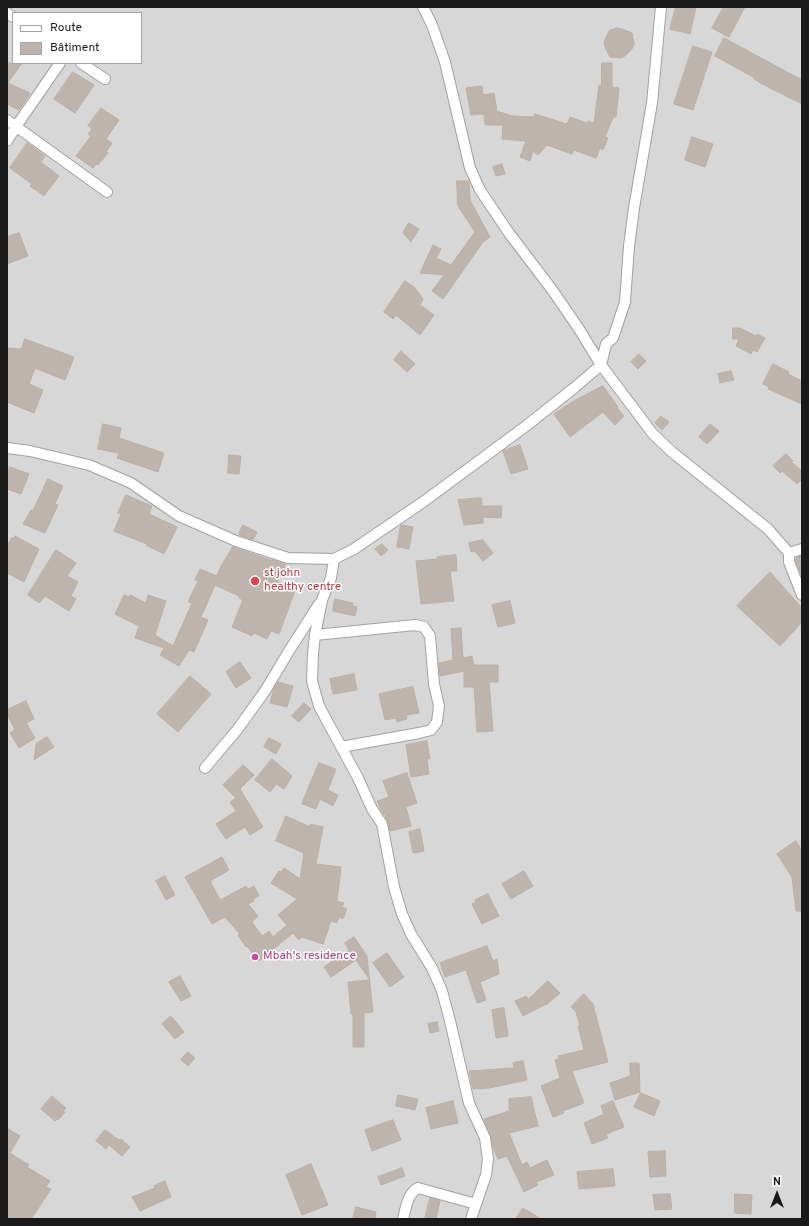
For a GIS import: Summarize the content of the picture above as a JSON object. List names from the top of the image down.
{
  "places": ["st john healthy centre", "Mbah's residence"],
  "legend": ["Route", "Bâtiment"],
  "north": "top"
}
